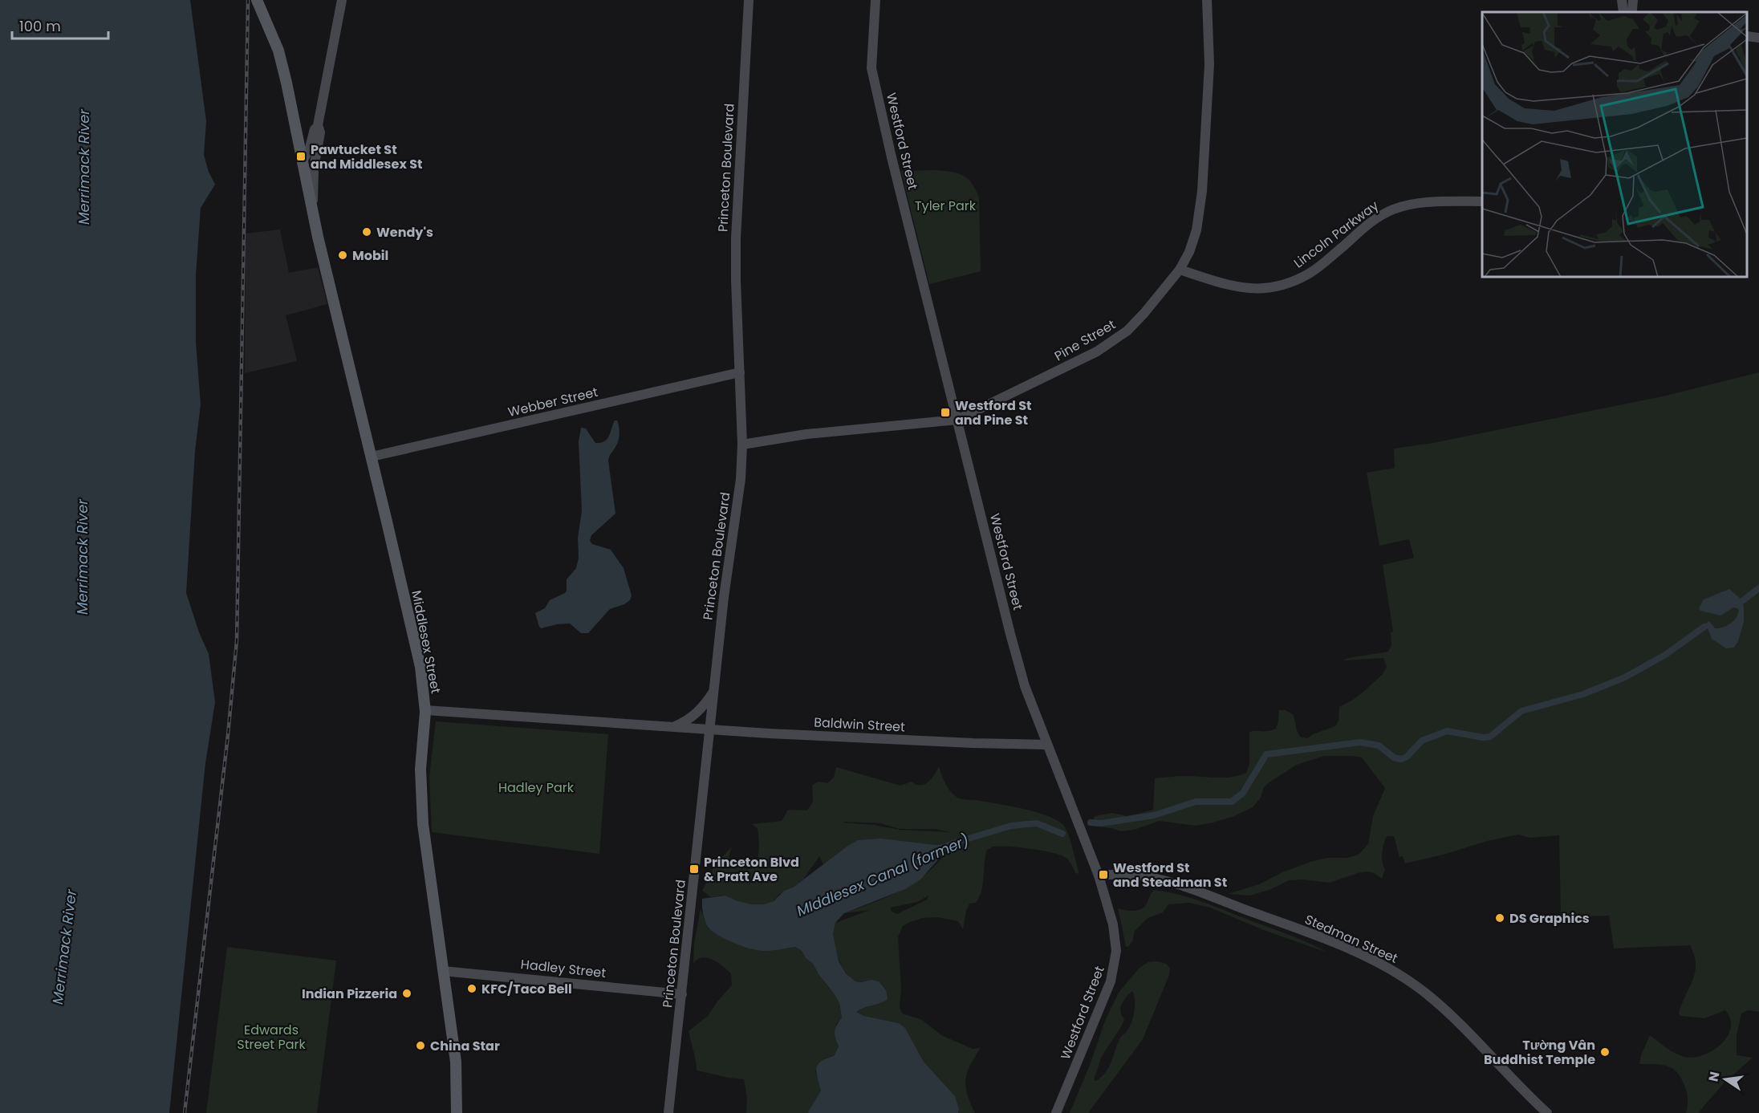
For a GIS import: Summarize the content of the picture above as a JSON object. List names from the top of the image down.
{
  "streets": {
    "main road": [
      "Westford Street",
      "Princeton Boulevard",
      "Lincoln Parkway",
      "Pine Street",
      "Webber Street",
      "Middlesex Street",
      "Baldwin Street",
      "Stedman Street",
      "Hadley Street"
    ]
  },
  "crossings": [
    ["Westford Street", "Pine Street"],
    ["Westford Street", "Baldwin Street"],
    ["Westford Street", "Stedman Street"],
    ["Princeton Boulevard", "Pine Street"],
    ["Princeton Boulevard", "Webber Street"],
    ["Princeton Boulevard", "Baldwin Street"],
    ["Princeton Boulevard", "Hadley Street"],
    ["Lincoln Parkway", "Pine Street"],
    ["Webber Street", "Middlesex Street"],
    ["Middlesex Street", "Baldwin Street"],
    ["Middlesex Street", "Hadley Street"]
  ],
  "water": ["Merrimack River", "MIddlesex Canal (former)"],
  "parks": ["Tyler Park", "Hadley Park", "Edwards Street Park"],
  "places": {
    "transit": [
      "Pawtucket St and Middlesex St",
      "Westford St and Pine St",
      "Princeton Blvd & Pratt Ave",
      "Westford St and Steadman St"
    ],
    "other": [
      "Wendy's",
      "Mobil",
      "DS Graphics",
      "KFC/Taco Bell",
      "Indian Pizzeria",
      "China Star",
      "Tường Vân Buddhist Temple"
    ]
  },
  "scale_bar": "100 m",
  "north": "left"
}
